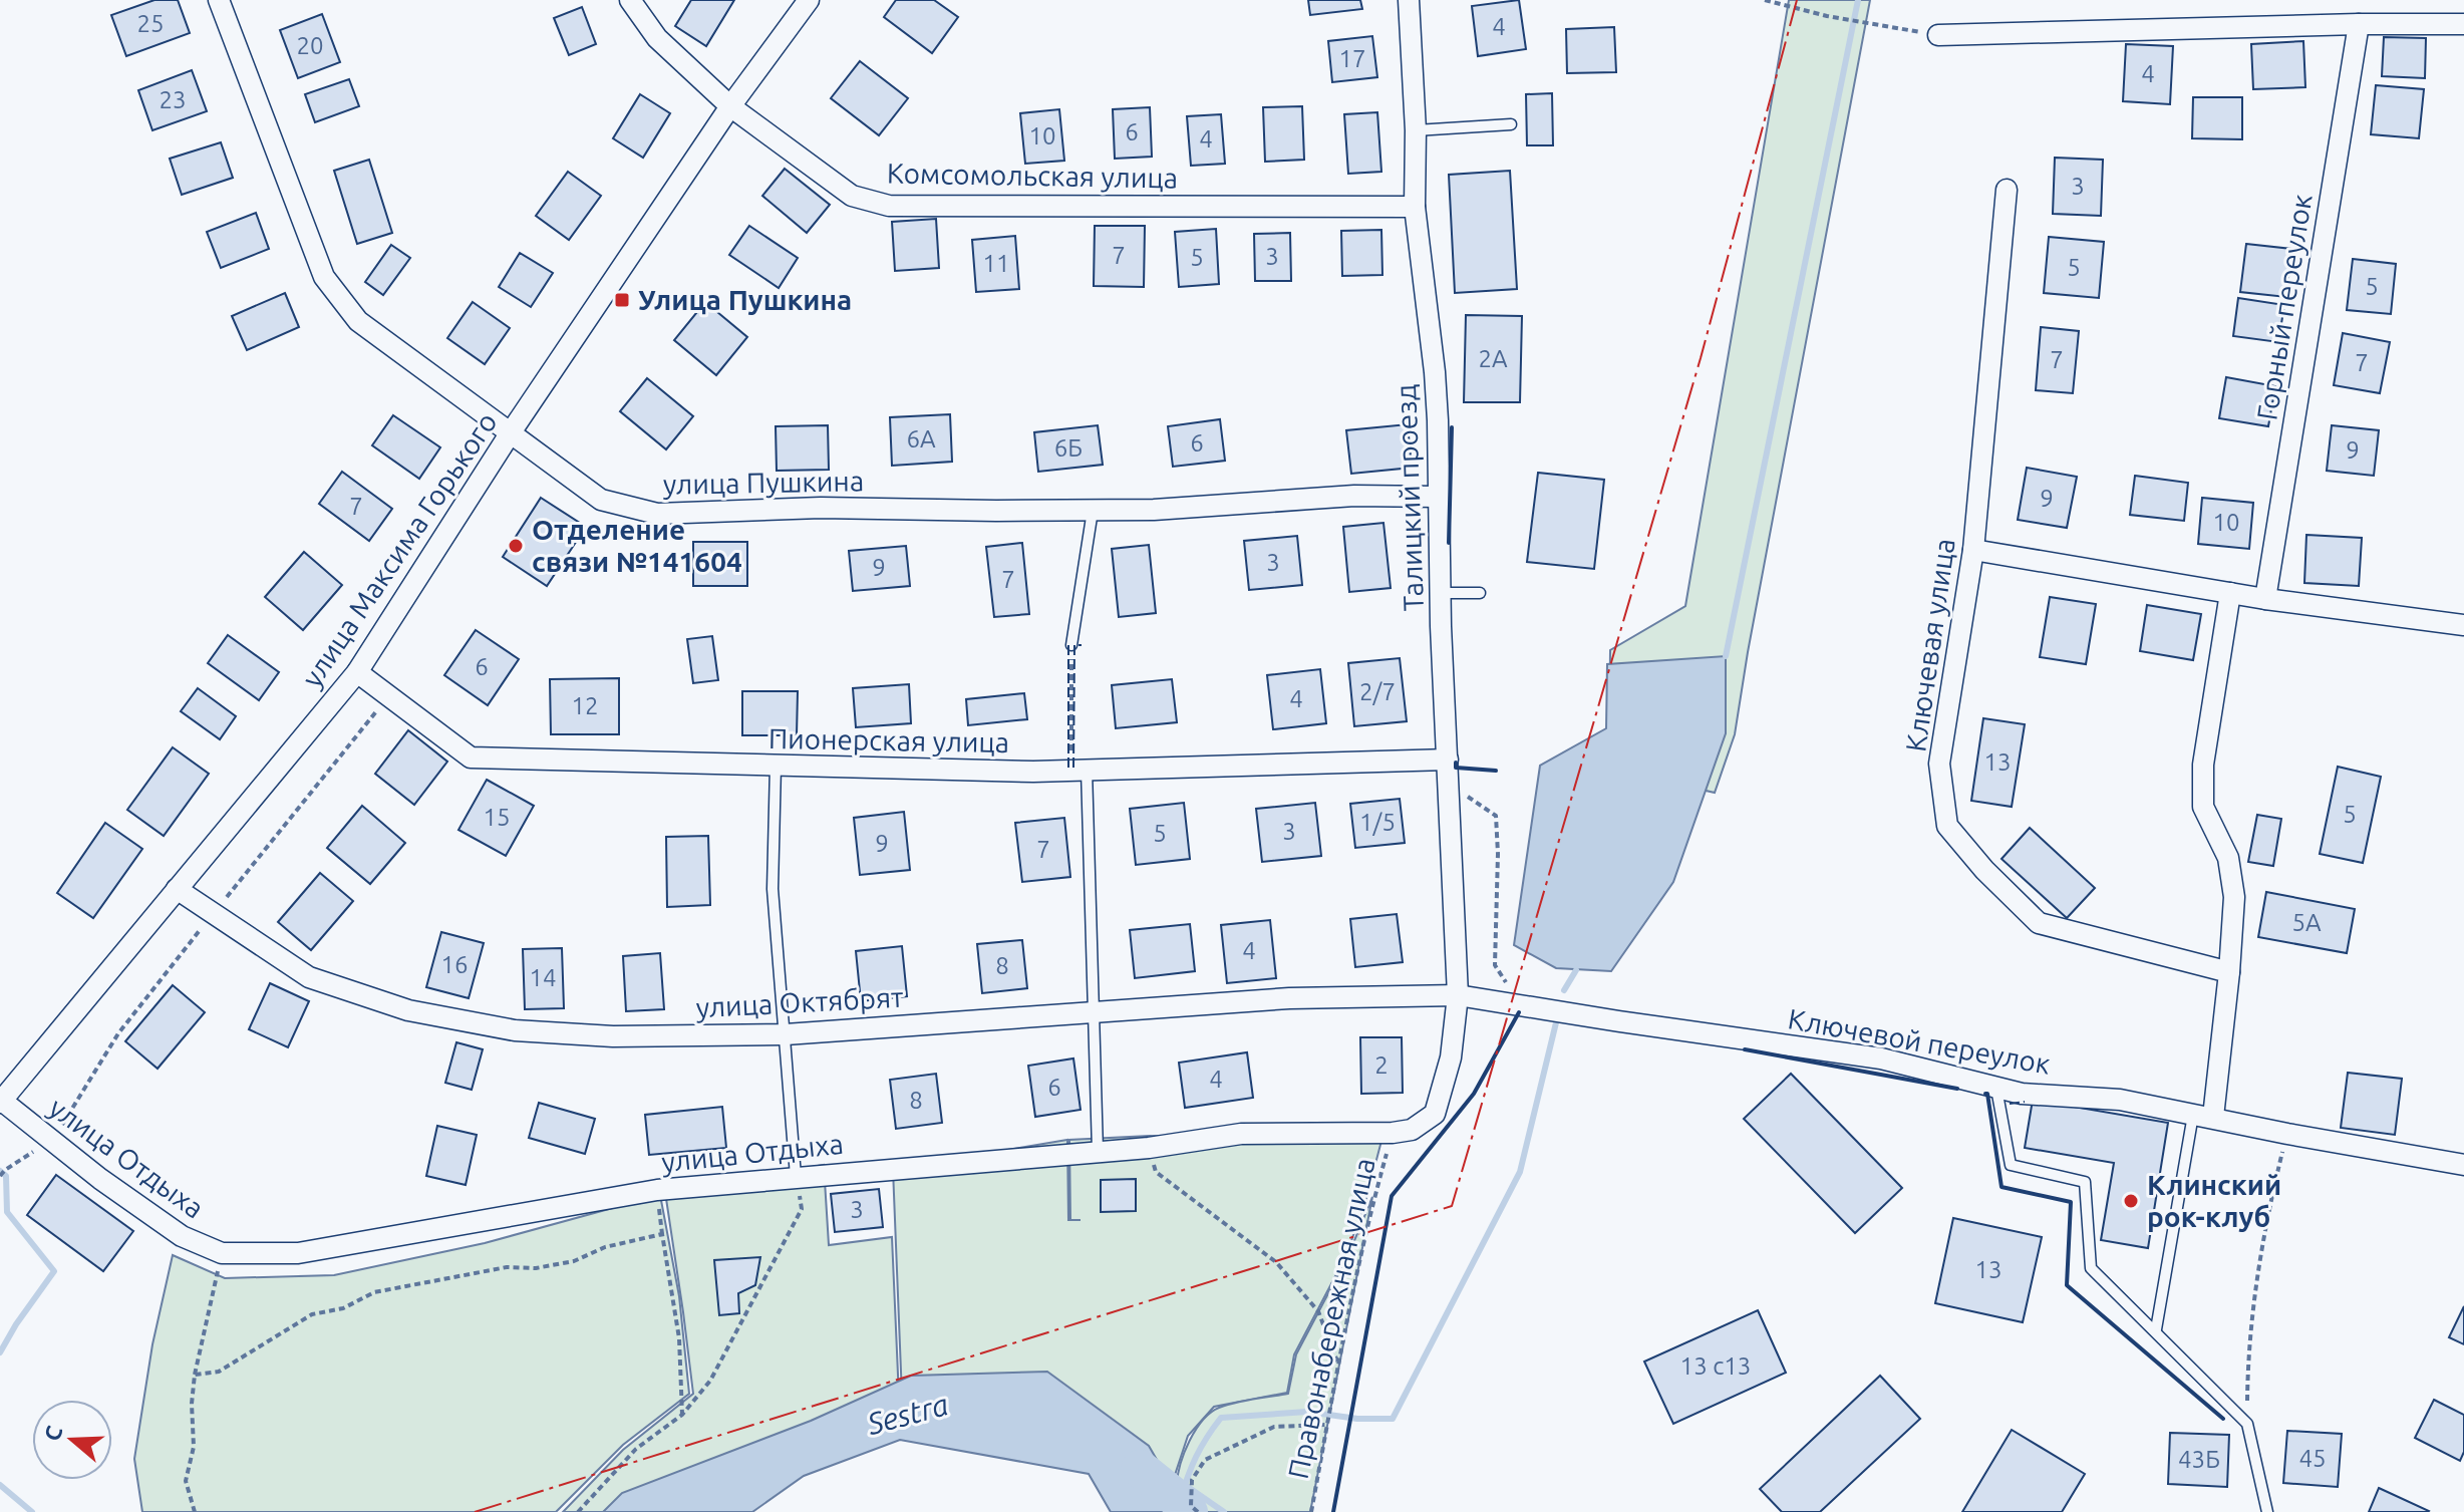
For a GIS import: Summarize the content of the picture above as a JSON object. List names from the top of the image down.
{
  "streets": {
    "street": [
      "Комсомольская улица",
      "Горный переулок",
      "улица Пушкина",
      "Талицкий проезд",
      "улица Максима Горького",
      "Ключевая улица",
      "Пионерская улица",
      "улица Октябрят",
      "Ключевой переулок",
      "улица Отдыха"
    ],
    "path": ["Правонабережная улица"]
  },
  "crossings": [
    ["Комсомольская улица", "Талицкий проезд"],
    ["Комсомольская улица", "улица Максима Горького"],
    ["улица Пушкина", "Талицкий проезд"],
    ["улица Пушкина", "улица Максима Горького"],
    ["Талицкий проезд", "Пионерская улица"],
    ["Талицкий проезд", "улица Октябрят"],
    ["Талицкий проезд", "Ключевой переулок"],
    ["Талицкий проезд", "улица Отдыха"],
    ["улица Максима Горького", "Пионерская улица"],
    ["улица Максима Горького", "улица Октябрят"],
    ["улица Максима Горького", "улица Отдыха"],
    ["улица Октябрят", "Ключевой переулок"],
    ["улица Октябрят", "улица Отдыха"],
    ["Ключевой переулок", "улица Отдыха"],
    ["улица Отдыха", "Правонабережная улица"]
  ],
  "water": ["Sestra"],
  "places": {
    "transit": ["Улица Пушкина"],
    "other": ["Отделение связи №141604", "Клинский рок-клуб"]
  },
  "house_numbers": [
    "25",
    "4",
    "20",
    "17",
    "4",
    "23",
    "6",
    "10",
    "4",
    "3",
    "7",
    "3",
    "5",
    "11",
    "5",
    "5",
    "2А",
    "7",
    "7",
    "6А",
    "6",
    "6Б",
    "9",
    "9",
    "7",
    "10",
    "3",
    "9",
    "7",
    "6",
    "2/7",
    "4",
    "12",
    "13",
    "5",
    "15",
    "1/5",
    "3",
    "5",
    "9",
    "7",
    "5А",
    "4",
    "16",
    "8",
    "14",
    "2",
    "4",
    "6",
    "8",
    "3",
    "13",
    "13 с13",
    "45",
    "43Б"
  ],
  "north": "left"
}
